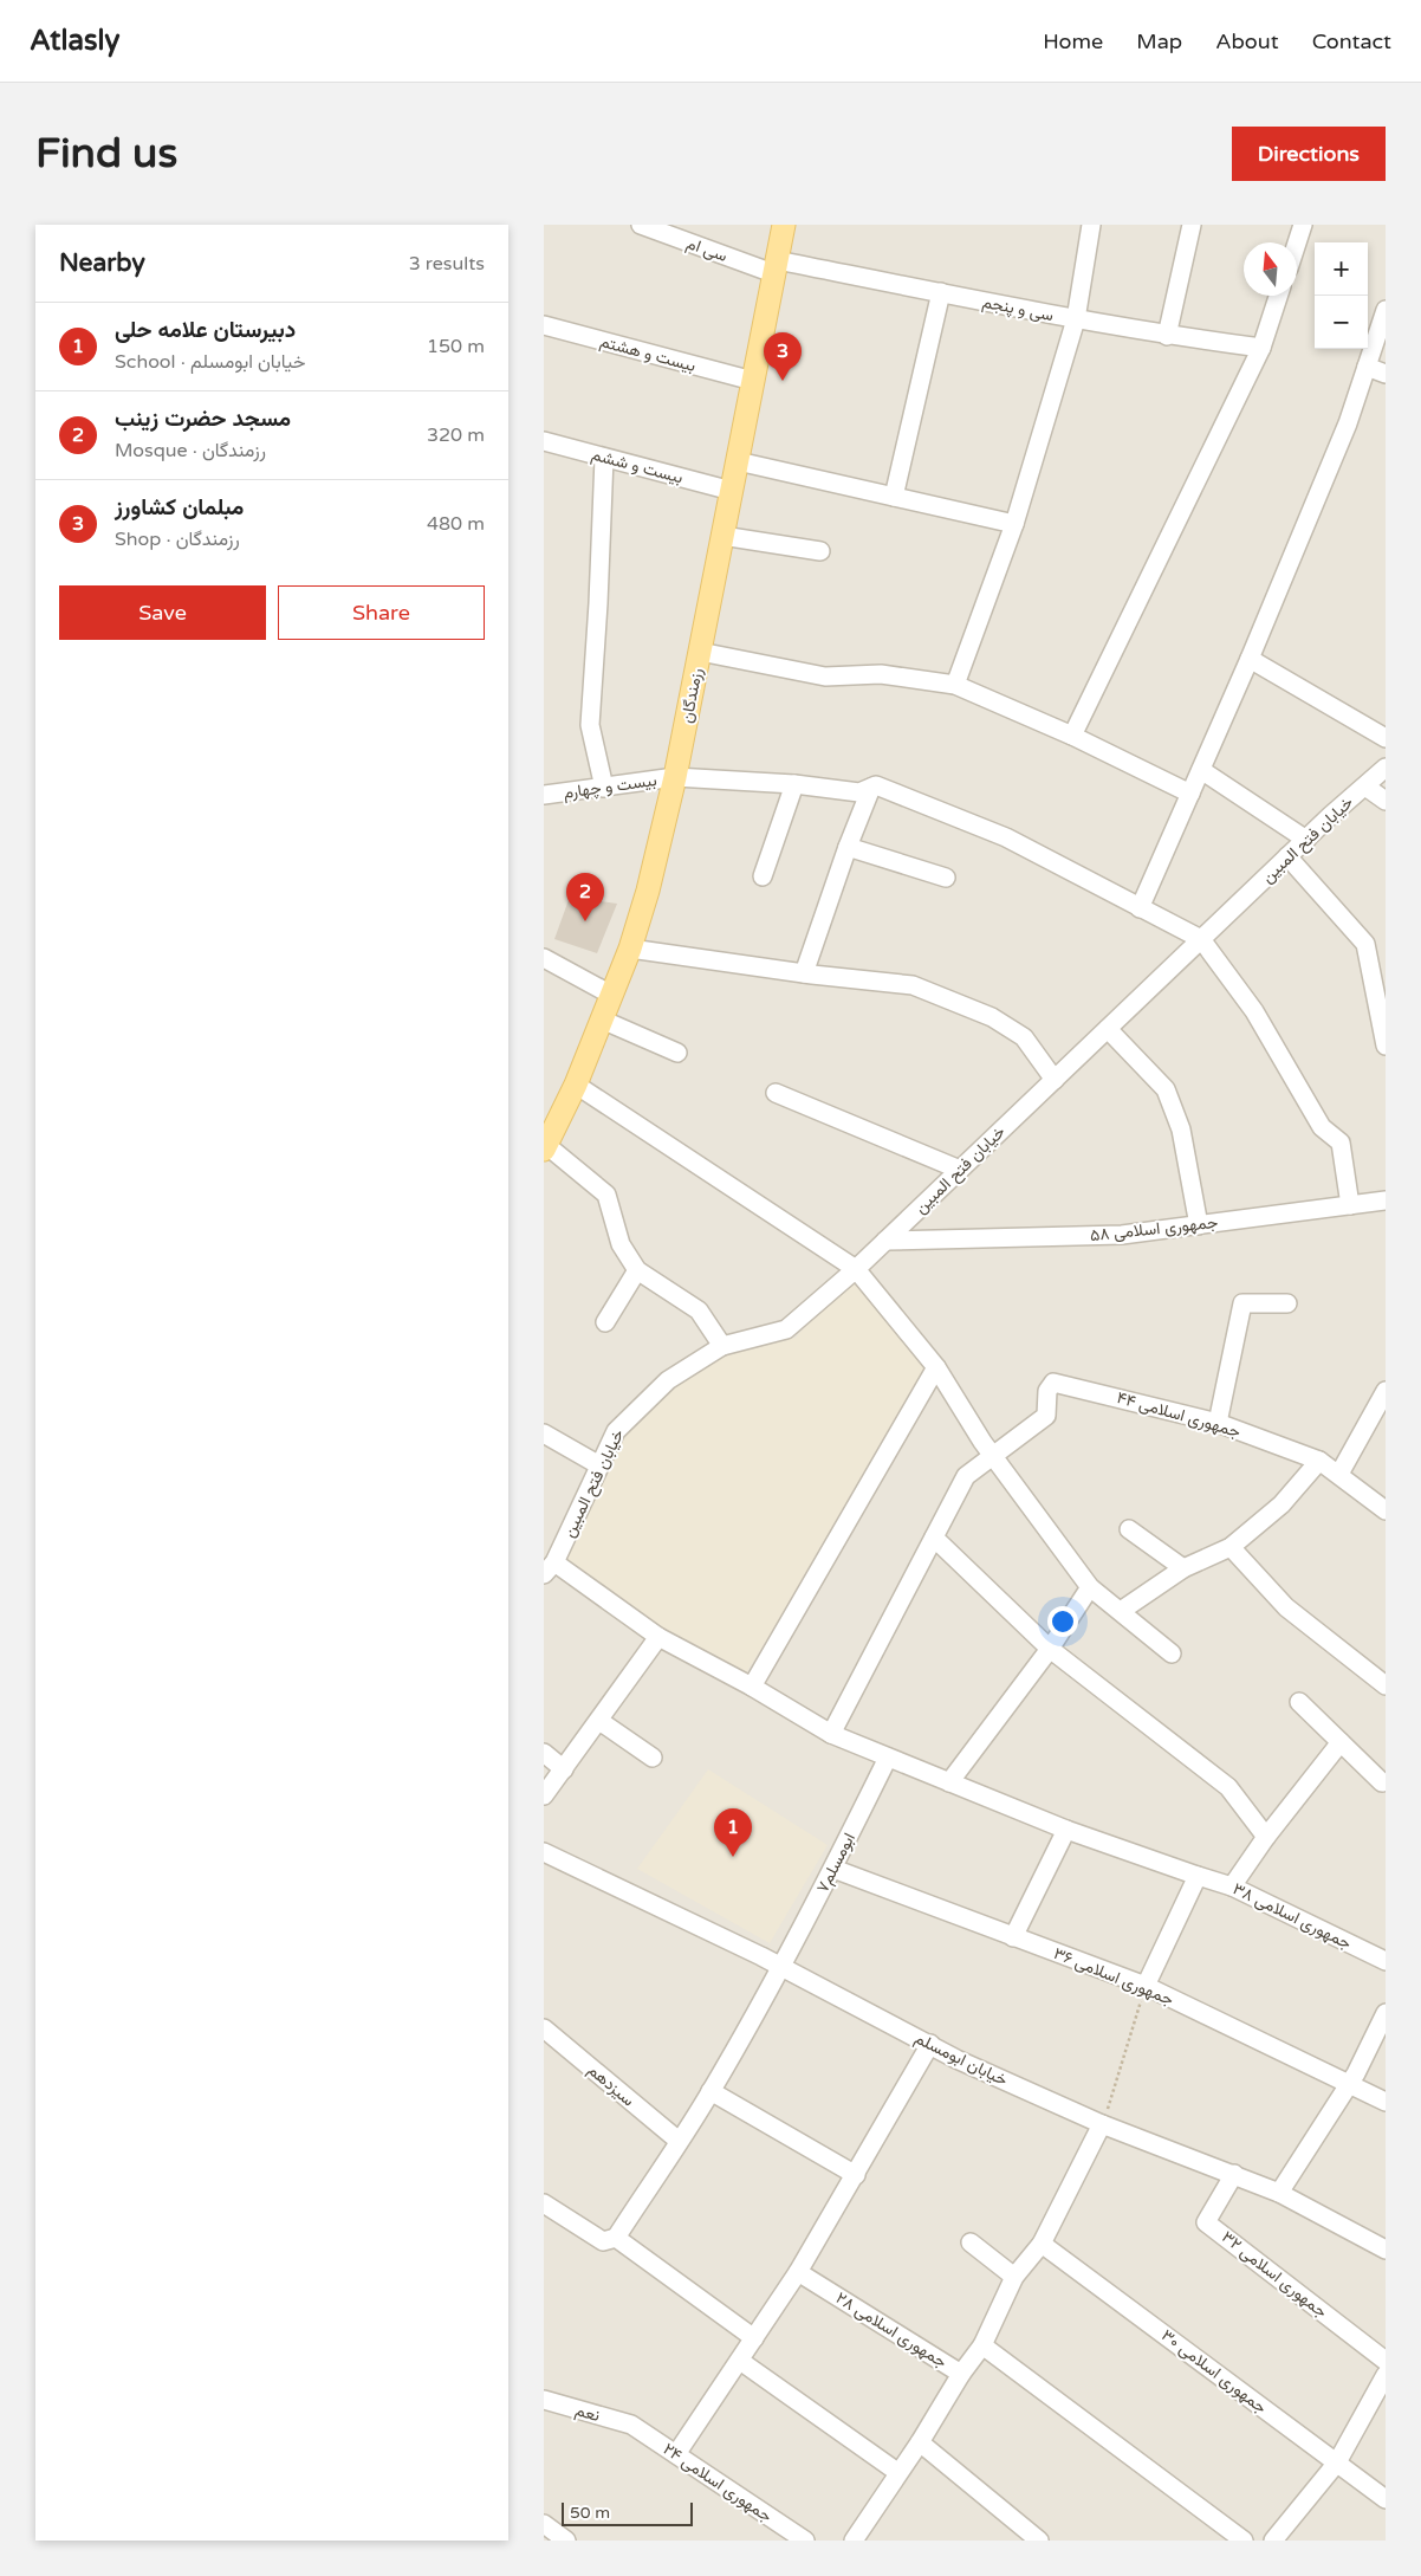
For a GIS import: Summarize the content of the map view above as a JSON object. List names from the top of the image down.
{
  "streets": {
    "main road": ["رزمندگان"],
    "street": [
      "سی ام",
      "سی و پنجم",
      "بیست و هشتم",
      "بیست و ششم",
      "بیست و چهارم",
      "خیابان فتح المبین",
      "جمهوری اسلامی ۵۸",
      "جمهوری اسلامی ۴۴",
      "ابومسلم۷",
      "جمهوری اسلامی ۳۸",
      "جمهوری اسلامی ۳۶",
      "خیابان ابومسلم",
      "سیزدهم",
      "جمهوری اسلامی ۳۲",
      "جمهوری اسلامی ۲۸",
      "جمهوری اسلامی ۳۰",
      "نعم",
      "جمهوری اسلامی ۲۴"
    ]
  },
  "crossings": [
    ["سی ام", "سی و پنجم"],
    ["سی ام", "رزمندگان"],
    ["سی و پنجم", "رزمندگان"],
    ["بیست و هشتم", "رزمندگان"],
    ["بیست و ششم", "رزمندگان"],
    ["رزمندگان", "بیست و چهارم"],
    ["بیست و چهارم", "خیابان فتح المبین"],
    ["خیابان فتح المبین", "جمهوری اسلامی ۵۸"],
    ["خیابان فتح المبین", "جمهوری اسلامی ۳۸"],
    ["ابومسلم۷", "جمهوری اسلامی ۳۸"],
    ["ابومسلم۷", "جمهوری اسلامی ۳۶"],
    ["ابومسلم۷", "خیابان ابومسلم"],
    ["ابومسلم۷", "سیزدهم"],
    ["خیابان ابومسلم", "جمهوری اسلامی ۳۲"],
    ["خیابان ابومسلم", "جمهوری اسلامی ۲۸"],
    ["جمهوری اسلامی ۲۸", "جمهوری اسلامی ۳۰"],
    ["نعم", "جمهوری اسلامی ۲۴"]
  ],
  "scale_bar": "50 m",
  "north": "top",
  "page": {
    "header": "Atlasly",
    "nav": [
      "Home",
      "Map",
      "About",
      "Contact"
    ],
    "buttons": [
      "Directions",
      ["Save", "Share"]
    ],
    "title": "Find us",
    "heading": ["Nearby", "3 results"],
    "map_buttons": ["+", "−"],
    "list": [
      {
        "mark": "1",
        "name": "دبیرستان علامه حلی",
        "note": "School · خیابان ابومسلم",
        "value": "150 m"
      },
      {
        "mark": "2",
        "name": "مسجد حضرت زینب",
        "note": "Mosque · رزمندگان",
        "value": "320 m"
      },
      {
        "mark": "3",
        "name": "مبلمان کشاورز",
        "note": "Shop · رزمندگان",
        "value": "480 m"
      }
    ],
    "pins": ["3", "2", "1"],
    "scale": "50 m"
  }
}
